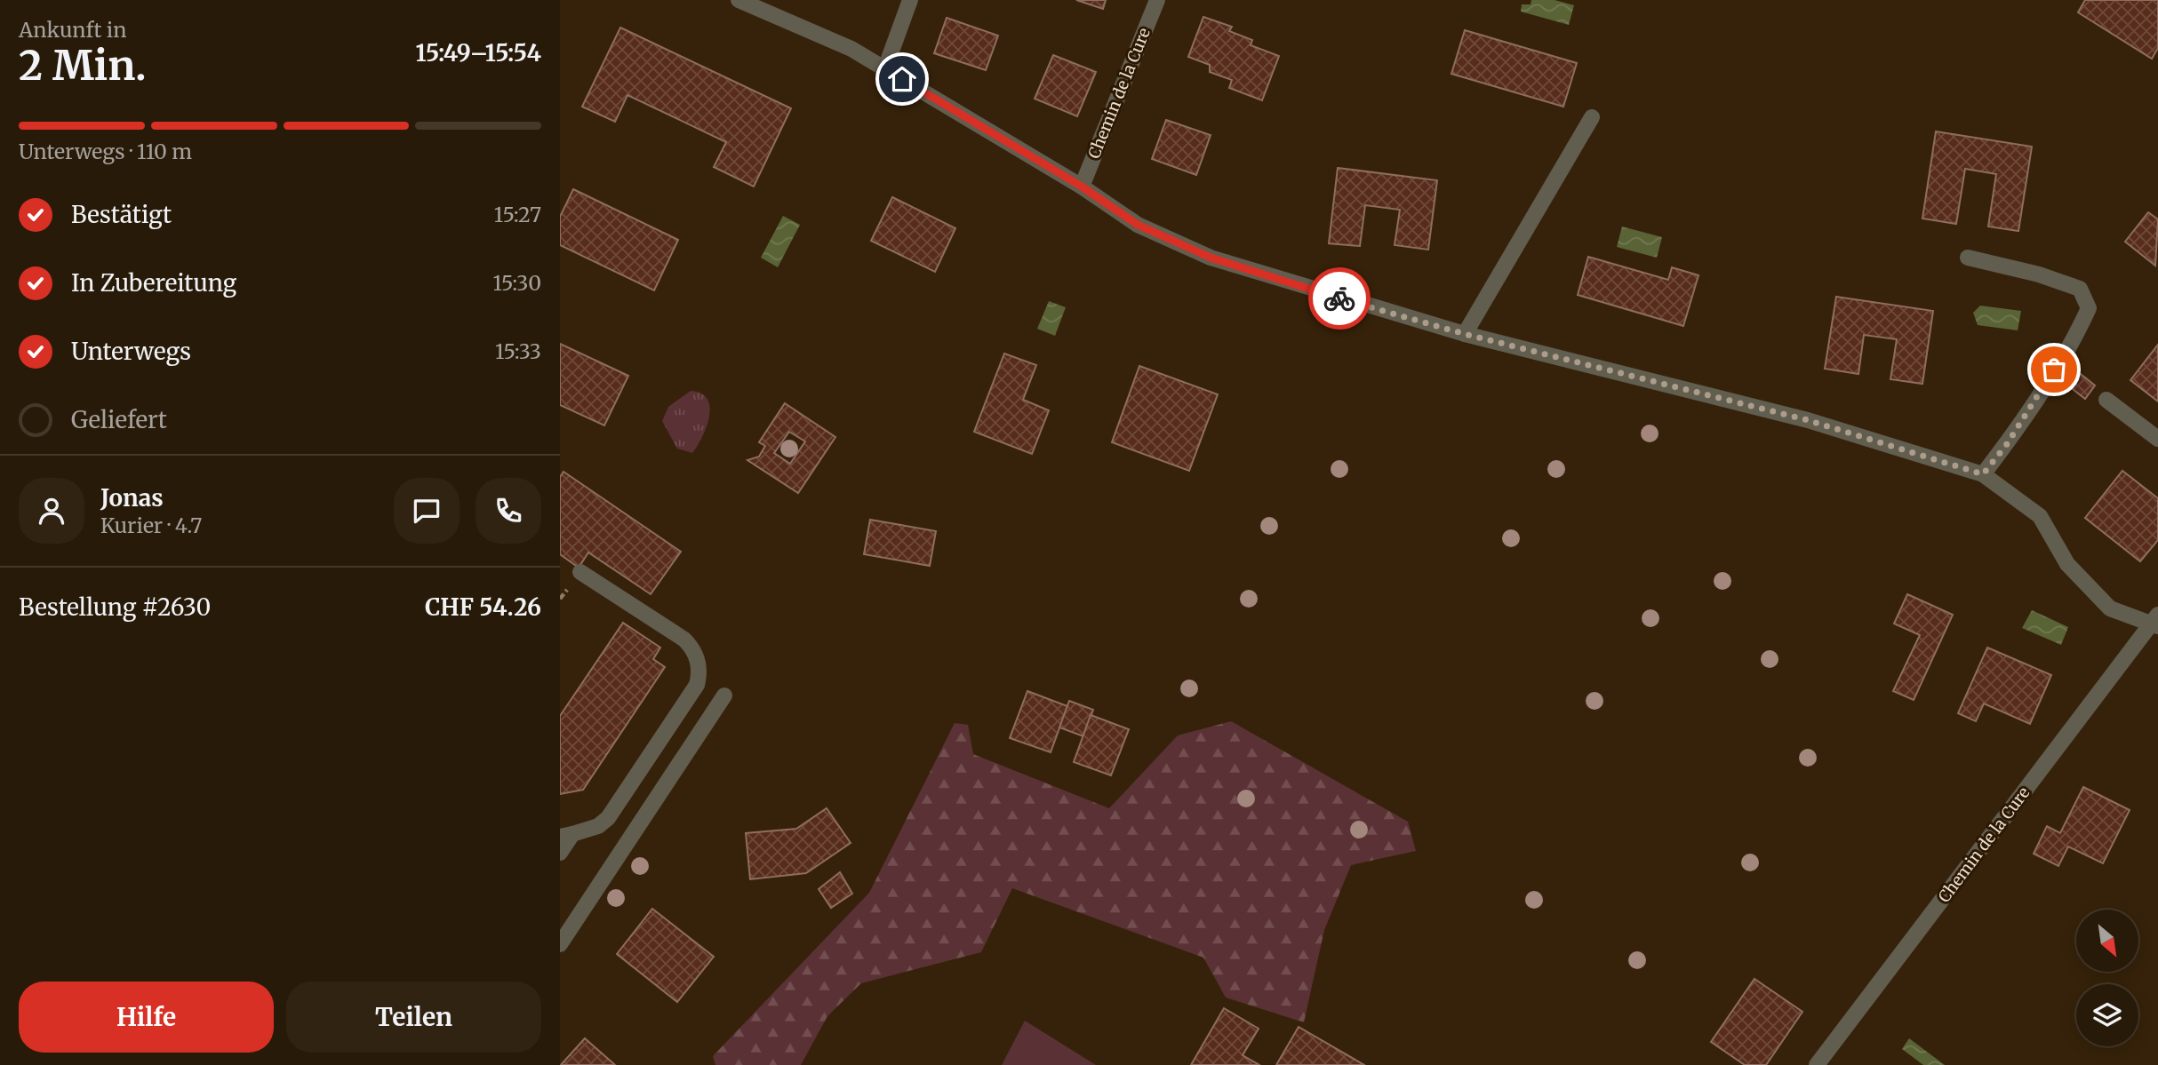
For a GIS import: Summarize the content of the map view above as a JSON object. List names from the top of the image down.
{
  "streets": {
    "street": ["Chemin de la Cure"]
  },
  "north": "bottom right",
  "page": {
    "heading": ["2 Min.", "Ankunft in", "15:49–15:54"],
    "panel": [
      "Jonas",
      "Kurier · 4.7",
      "Bestellung #2630",
      "CHF 54.26"
    ],
    "bar": "Unterwegs · 110 m",
    "list": [
      ["Bestätigt", "15:27"],
      ["In Zubereitung", "15:30"],
      ["Unterwegs", "15:33"],
      "Geliefert"
    ],
    "buttons": ["Hilfe", "Teilen"]
  }
}
